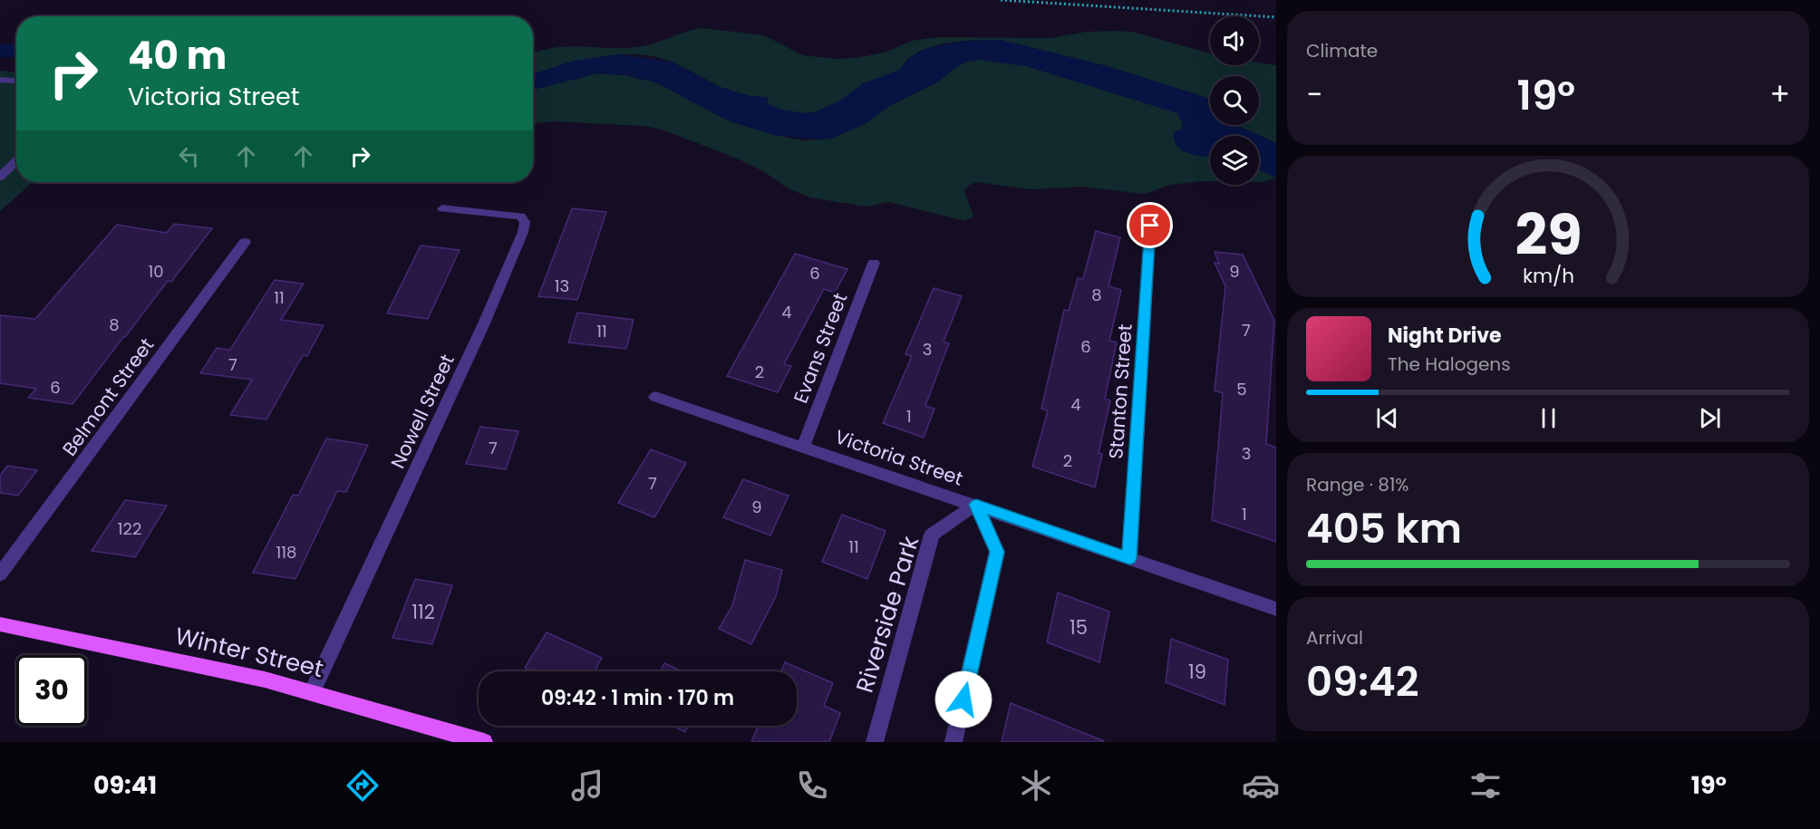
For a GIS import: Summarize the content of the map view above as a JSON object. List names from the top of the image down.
{
  "streets": {
    "main road": ["Winter Street"],
    "street": [
      "Evans Street",
      "Stanton Street",
      "Belmont Street",
      "Nowell Street",
      "Victoria Street",
      "Riverside Park"
    ]
  },
  "crossings": [
    ["Evans Street", "Victoria Street"],
    ["Stanton Street", "Victoria Street"],
    ["Nowell Street", "Winter Street"],
    ["Victoria Street", "Riverside Park"]
  ],
  "house_numbers": [
    "10",
    "9",
    "6",
    "13",
    "8",
    "11",
    "4",
    "8",
    "7",
    "11",
    "6",
    "3",
    "7",
    "2",
    "6",
    "5",
    "4",
    "1",
    "7",
    "3",
    "2",
    "7",
    "9",
    "1",
    "122",
    "11",
    "118",
    "112",
    "15",
    "19"
  ],
  "page": {
    "tile": [
      "Climate",
      ["Range · 81%", "405 km"],
      ["Arrival", "09:42"]
    ],
    "turn": ["40 m", "Victoria Street"],
    "heat": ["−", "19°", "+"],
    "song": ["Night Drive", "The Halogens"],
    "limit": "30",
    "trip": "09:42 · 1 min · 170 m",
    "tabs": ["09:41", "19°"],
    "gauge": ["29", "km/h"]
  }
}
